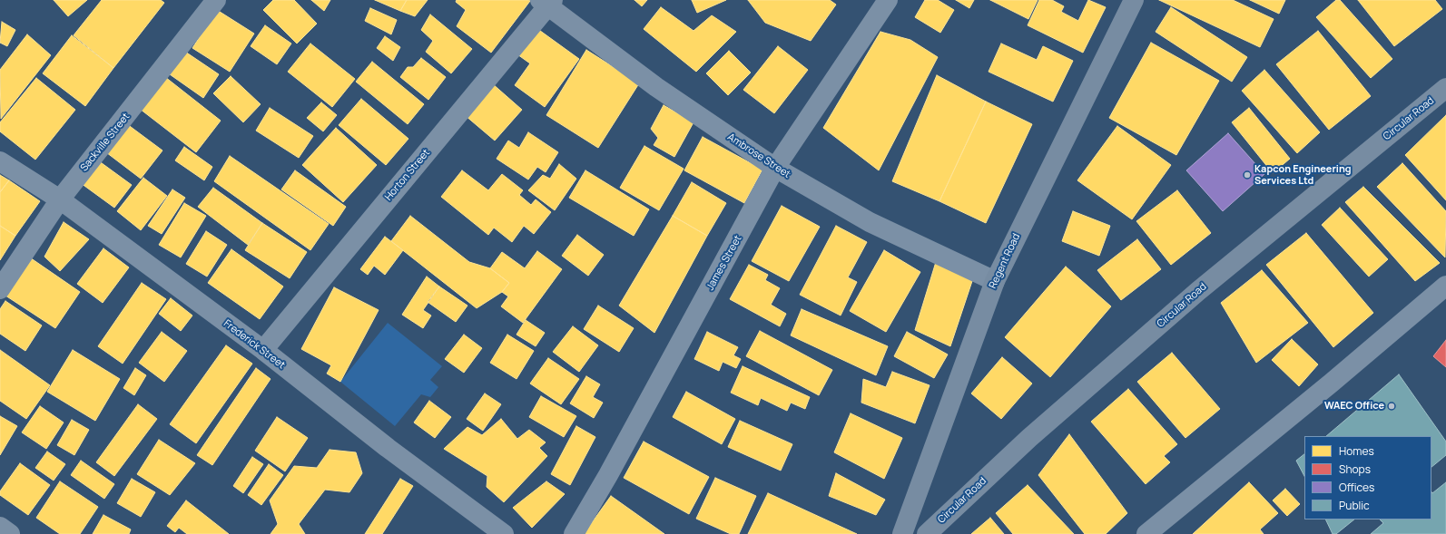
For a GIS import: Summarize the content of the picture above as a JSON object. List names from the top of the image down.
{
  "streets": {
    "main road": ["Circular Road", "Regent Road"],
    "street": [
      "Sackville Street",
      "Ambrose Street",
      "Horton Street",
      "James Street",
      "Frederick Street"
    ]
  },
  "crossings": [
    ["Sackville Street", "Frederick Street"],
    ["Ambrose Street", "Horton Street"],
    ["Ambrose Street", "Regent Road"],
    ["Ambrose Street", "James Street"],
    ["Horton Street", "Frederick Street"]
  ],
  "places": ["Kapcon Engineering Services Ltd", "WAEC Office"],
  "legend": [
    "Homes",
    "Shops",
    "Offices",
    "Public"
  ]
}
